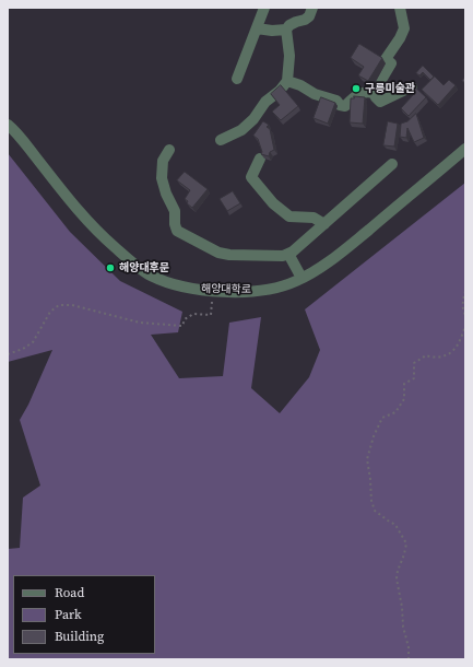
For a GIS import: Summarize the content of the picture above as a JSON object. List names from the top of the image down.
{
  "streets": {
    "street": ["해양대학로"]
  },
  "places": ["구릉미술관", "해양대후문"],
  "legend": ["Road", "Park", "Building"]
}
